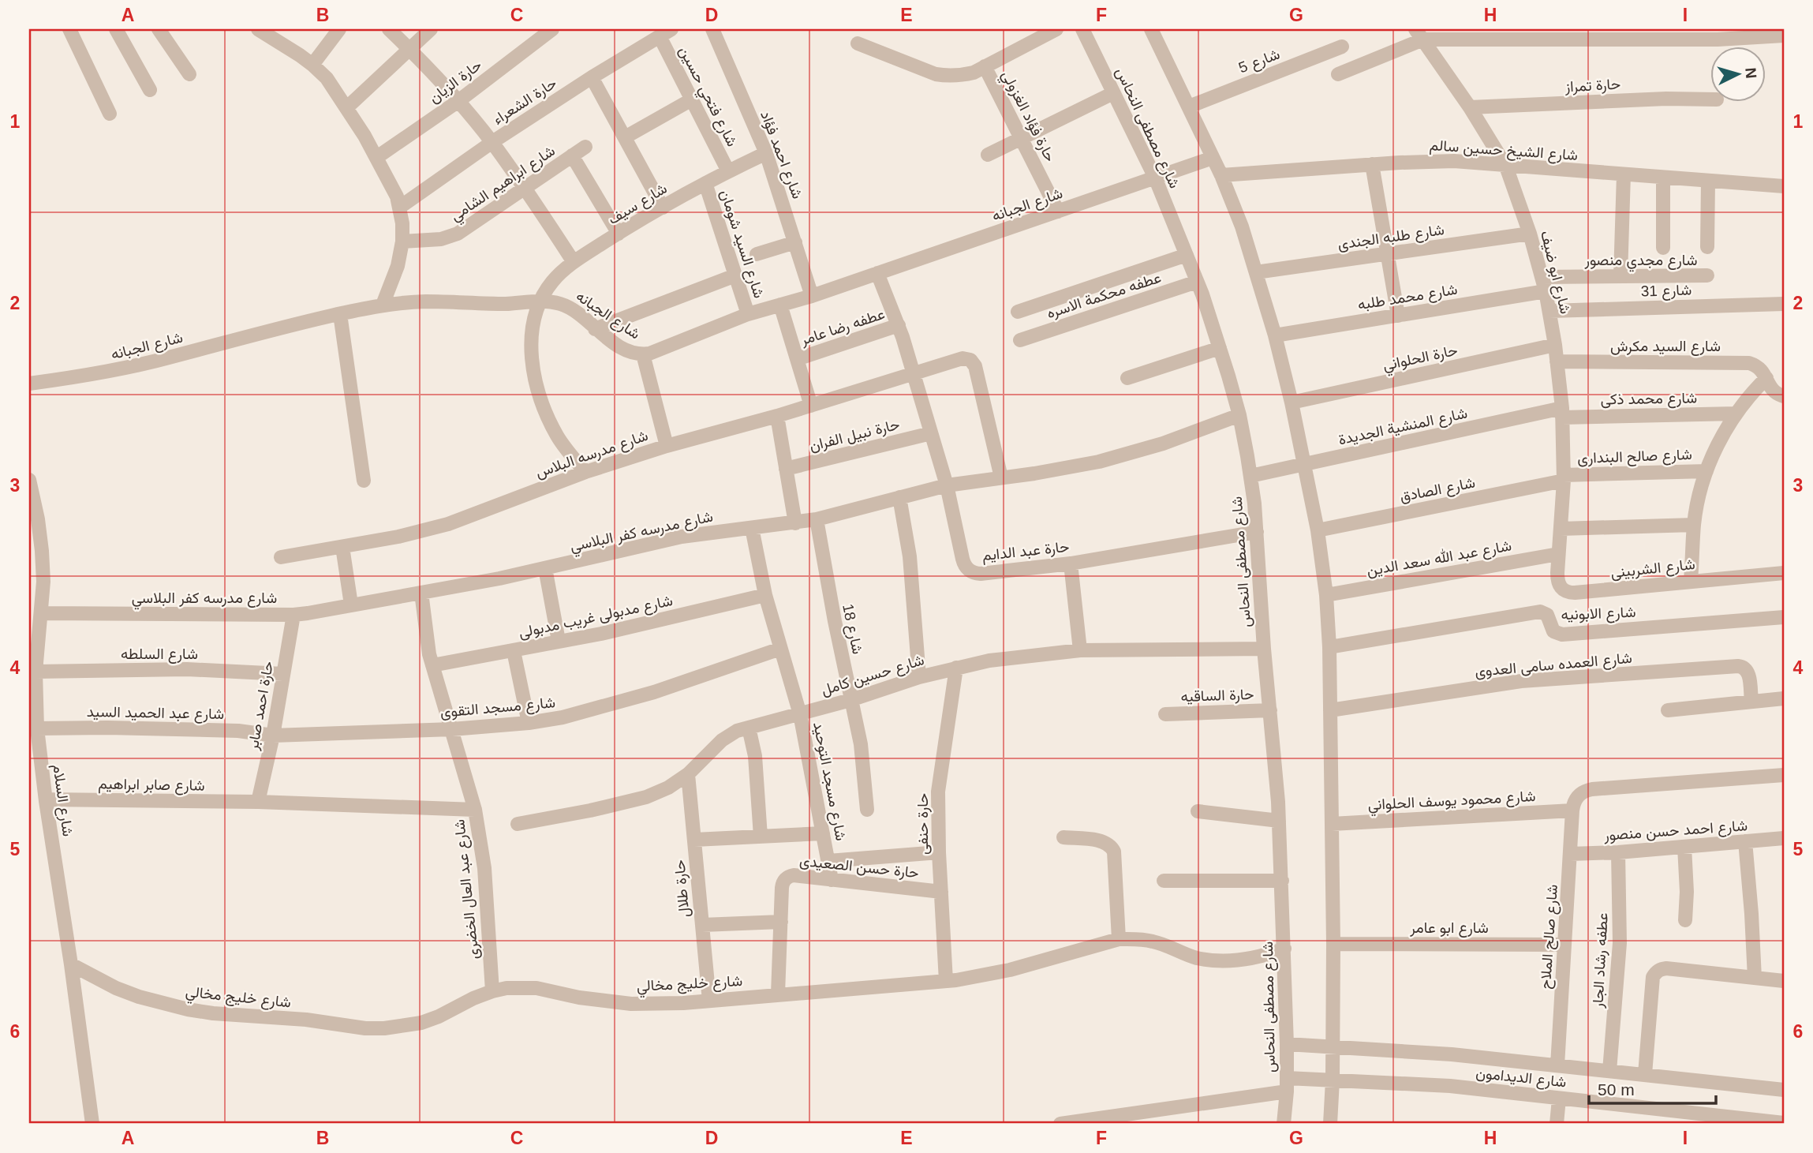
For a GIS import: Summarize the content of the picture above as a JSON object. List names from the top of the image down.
{
  "streets": {
    "street": [
      "شارع 5",
      "حارة الزيان",
      "حارة تمراز",
      "شارع فتحي حسين",
      "حارة الشعراء",
      "حارة فؤاد الغزولي",
      "شارع مصطفى النحاس",
      "شارع الشيخ حسين سالم",
      "شارع احمد فؤاد",
      "شارع ابراهيم الشامي",
      "شارع سيف",
      "شارع الجبانه",
      "شارع طلبه الجندى",
      "شارع السيد شومان",
      "شارع مجدي منصور",
      "شارع ابو ضيف",
      "شارع 31",
      "عطفه محكمة الاسره",
      "شارع محمد طلبه",
      "عطفه رضا عامر",
      "شارع السيد مكرش",
      "حارة الحلواني",
      "شارع محمد ذكى",
      "شارع المنشية الجديدة",
      "حارة نبيل الفران",
      "شارع مدرسه البلاس",
      "شارع صالح البندارى",
      "شارع الصادق",
      "شارع مدرسه كفر البلاسي",
      "حارة عبد الدايم",
      "شارع عبد الله سعد الدين",
      "شارع الشربينى",
      "شارع الابونيه",
      "شارع مدبولى غريب مدبولى",
      "شارع 18",
      "شارع السلطه",
      "شارع العمده سامى العدوى",
      "شارع حسين كامل",
      "حارة الساقيه",
      "حارة احمد صابر",
      "شارع مسجد التقوى",
      "شارع عبد الحميد السيد",
      "شارع مسجد التوحيد",
      "شارع صابر ابراهيم",
      "شارع السلام",
      "شارع محمود يوسف الحلواني",
      "حارة حنفى",
      "شارع احمد حسن منصور",
      "حارة حسن الصعيدى",
      "حارة طلال",
      "شارع عبد العال الخضرى",
      "شارع ابو عامر",
      "شارع صالح الملاح",
      "عطفه رشاد الجار",
      "شارع خليج مخالي",
      "شارع الديدامون"
    ]
  },
  "crossings": [
    ["حارة تمراز", "شارع ابو ضيف"],
    ["شارع فتحي حسين", "حارة الشعراء"],
    ["شارع فتحي حسين", "شارع سيف"],
    ["حارة فؤاد الغزولي", "شارع الجبانه"],
    ["شارع مصطفى النحاس", "شارع الجبانه"],
    ["شارع مصطفى النحاس", "عطفه محكمة الاسره"],
    ["شارع مصطفى النحاس", "شارع المنشية الجديدة"],
    ["شارع مصطفى النحاس", "شارع مدرسه كفر البلاسي"],
    ["شارع مصطفى النحاس", "حارة عبد الدايم"],
    ["شارع مصطفى النحاس", "شارع حسين كامل"],
    ["شارع مصطفى النحاس", "حارة الساقيه"],
    ["شارع مصطفى النحاس", "شارع خليج مخالي"],
    ["شارع مصطفى النحاس", "شارع الديدامون"],
    ["شارع الشيخ حسين سالم", "شارع ابو ضيف"],
    ["شارع احمد فؤاد", "شارع سيف"],
    ["شارع احمد فؤاد", "شارع الجبانه"],
    ["شارع سيف", "شارع الجبانه"],
    ["شارع سيف", "شارع السيد شومان"],
    ["شارع الجبانه", "شارع السيد شومان"],
    ["شارع الجبانه", "حارة عبد الدايم"],
    ["شارع طلبه الجندى", "شارع ابو ضيف"],
    ["شارع مجدي منصور", "شارع ابو ضيف"],
    ["شارع ابو ضيف", "شارع 31"],
    ["شارع ابو ضيف", "شارع محمد طلبه"],
    ["شارع ابو ضيف", "شارع السيد مكرش"],
    ["شارع ابو ضيف", "حارة الحلواني"],
    ["شارع ابو ضيف", "شارع محمد ذكى"],
    ["شارع ابو ضيف", "شارع المنشية الجديدة"],
    ["شارع ابو ضيف", "شارع صالح البندارى"],
    ["شارع ابو ضيف", "شارع الصادق"],
    ["شارع ابو ضيف", "شارع عبد الله سعد الدين"],
    ["شارع ابو ضيف", "شارع الشربينى"],
    ["عطفه رضا عامر", "حارة عبد الدايم"],
    ["شارع محمد ذكى", "شارع المنشية الجديدة"],
    ["حارة نبيل الفران", "حارة عبد الدايم"],
    ["شارع مدرسه البلاس", "شارع مدرسه كفر البلاسي"],
    ["شارع مدرسه البلاس", "حارة عبد الدايم"],
    ["شارع صالح البندارى", "شارع الصادق"],
    ["شارع مدرسه كفر البلاسي", "حارة عبد الدايم"],
    ["شارع مدرسه كفر البلاسي", "شارع 18"],
    ["شارع مدرسه كفر البلاسي", "حارة احمد صابر"],
    ["شارع مدرسه كفر البلاسي", "شارع مسجد التوحيد"],
    ["شارع مدرسه كفر البلاسي", "شارع السلام"],
    ["شارع مدرسه كفر البلاسي", "شارع عبد العال الخضرى"],
    ["شارع عبد الله سعد الدين", "شارع الشربينى"],
    ["شارع مدبولى غريب مدبولى", "شارع مسجد التوحيد"],
    ["شارع مدبولى غريب مدبولى", "شارع عبد العال الخضرى"],
    ["شارع 18", "شارع حسين كامل"],
    ["شارع السلطه", "حارة احمد صابر"],
    ["شارع السلطه", "شارع السلام"],
    ["شارع حسين كامل", "شارع مسجد التوحيد"],
    ["شارع حسين كامل", "حارة حنفى"],
    ["شارع حسين كامل", "حارة طلال"],
    ["حارة احمد صابر", "شارع مسجد التقوى"],
    ["حارة احمد صابر", "شارع عبد الحميد السيد"],
    ["حارة احمد صابر", "شارع صابر ابراهيم"],
    ["شارع مسجد التقوى", "شارع عبد الحميد السيد"],
    ["شارع مسجد التقوى", "شارع مسجد التوحيد"],
    ["شارع مسجد التقوى", "شارع عبد العال الخضرى"],
    ["شارع عبد الحميد السيد", "شارع السلام"],
    ["شارع مسجد التوحيد", "حارة حسن الصعيدى"],
    ["شارع صابر ابراهيم", "شارع السلام"],
    ["شارع صابر ابراهيم", "شارع عبد العال الخضرى"],
    ["شارع السلام", "شارع خليج مخالي"],
    ["شارع محمود يوسف الحلواني", "شارع صالح الملاح"],
    ["حارة حنفى", "حارة حسن الصعيدى"],
    ["حارة حنفى", "شارع خليج مخالي"],
    ["شارع احمد حسن منصور", "شارع صالح الملاح"],
    ["شارع احمد حسن منصور", "عطفه رشاد الجار"],
    ["حارة طلال", "شارع خليج مخالي"],
    ["شارع عبد العال الخضرى", "شارع خليج مخالي"],
    ["شارع ابو عامر", "شارع صالح الملاح"],
    ["شارع صالح الملاح", "شارع الديدامون"],
    ["عطفه رشاد الجار", "شارع الديدامون"]
  ],
  "scale_bar": "50 m",
  "north": "right",
  "grid": {
    "columns": [
      "A",
      "B",
      "C",
      "D",
      "E",
      "F",
      "G",
      "H",
      "I"
    ],
    "rows": [
      "1",
      "2",
      "3",
      "4",
      "5",
      "6"
    ]
  }
}
